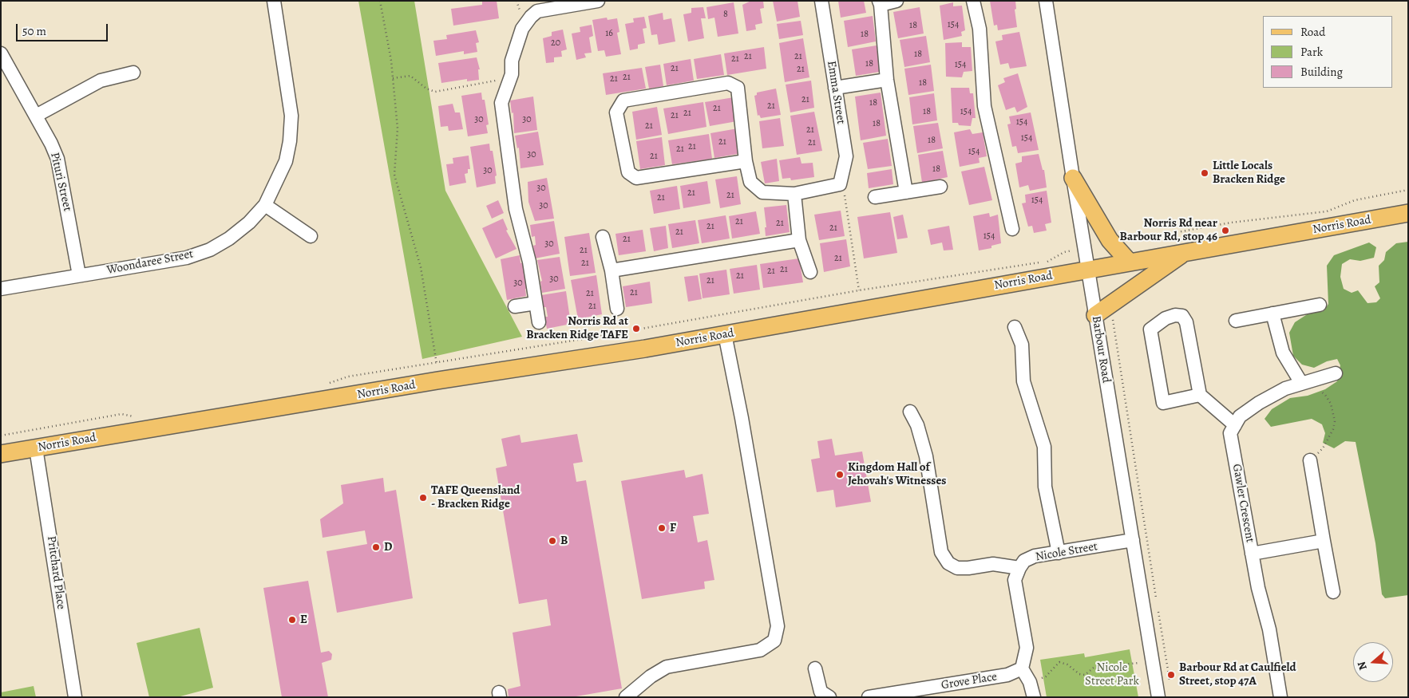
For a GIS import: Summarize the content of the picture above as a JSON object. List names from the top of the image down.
{
  "streets": {
    "main road": ["Norris Road"],
    "street": [
      "Emma Street",
      "Pituri Street",
      "Woondaree Street",
      "Barbour Road",
      "Gawler Crescent",
      "Nicole Street",
      "Pritchard Place",
      "Grove Place"
    ]
  },
  "crossings": [
    ["Pituri Street", "Woondaree Street"],
    ["Norris Road", "Barbour Road"],
    ["Norris Road", "Pritchard Place"],
    ["Barbour Road", "Nicole Street"]
  ],
  "parks": ["Nicole Street Park"],
  "places": [
    "Little Locals Bracken Ridge",
    "Norris Rd near Barbour Rd, stop 46",
    "Norris Rd at Bracken Ridge TAFE",
    "Kingdom Hall of Jehovah's Witnesses",
    "TAFE Queensland - Bracken Ridge",
    "F",
    "B",
    "D",
    "E",
    "Barbour Rd at Caulfield Street, stop 47A"
  ],
  "house_numbers": [
    "8",
    "154",
    "18",
    "16",
    "18",
    "20",
    "18",
    "21",
    "21",
    "21",
    "18",
    "154",
    "21",
    "21",
    "21",
    "21",
    "18",
    "21",
    "18",
    "21",
    "21",
    "18",
    "154",
    "21",
    "21",
    "30",
    "30",
    "154",
    "18",
    "21",
    "21",
    "154",
    "18",
    "21",
    "21",
    "21",
    "21",
    "154",
    "30",
    "21",
    "18",
    "30",
    "30",
    "21",
    "21",
    "21",
    "154",
    "30",
    "21",
    "21",
    "21",
    "21",
    "21",
    "154",
    "21",
    "30",
    "21",
    "21",
    "21",
    "21",
    "21",
    "21",
    "30",
    "21",
    "30",
    "21",
    "21",
    "21"
  ],
  "legend": ["Road", "Park", "Building"],
  "scale_bar": "50 m",
  "north": "left"
}
